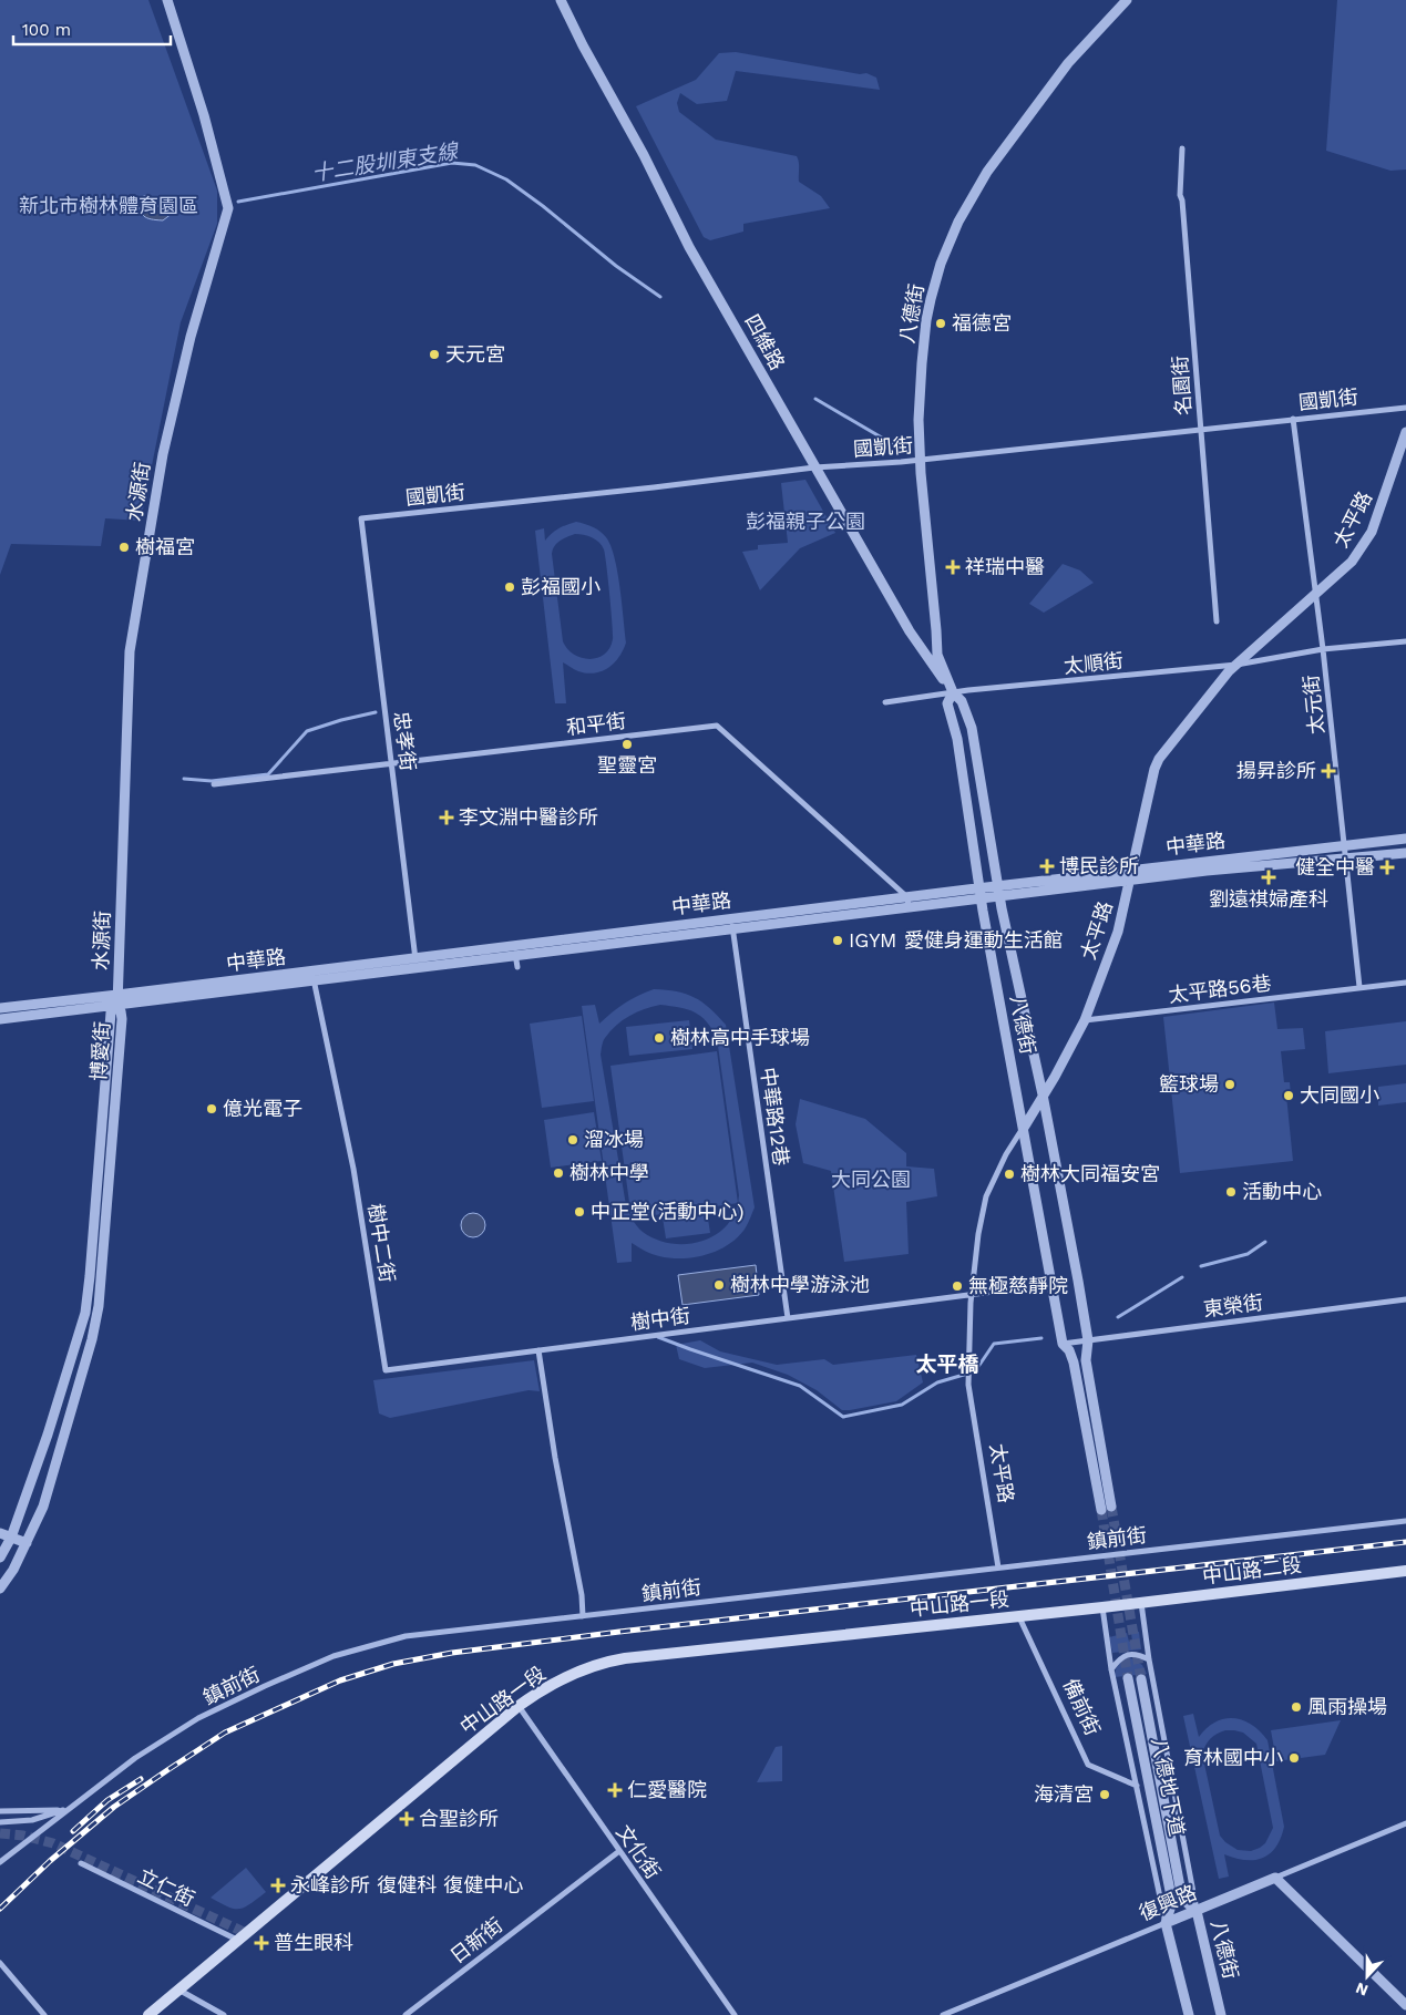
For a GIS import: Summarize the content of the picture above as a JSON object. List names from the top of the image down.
{
  "streets": {
    "main road": ["中山路二段", "中山路一段"],
    "street": [
      "八德街",
      "四維路",
      "名園街",
      "國凱街",
      "水源街",
      "太平路",
      "太順街",
      "太元街",
      "和平街",
      "忠孝街",
      "中華路",
      "太平路56巷",
      "博愛街",
      "中華路12巷",
      "樹中二街",
      "東榮街",
      "樹中街",
      "鎮前街",
      "備前街",
      "八德地下道",
      "文化街",
      "立仁街",
      "復興路",
      "日新街"
    ]
  },
  "crossings": [
    ["八德街", "四維路"],
    ["八德街", "國凱街"],
    ["八德街", "太平路"],
    ["八德街", "太順街"],
    ["八德街", "中華路"],
    ["八德街", "東榮街"],
    ["八德街", "樹中街"],
    ["八德街", "八德地下道"],
    ["八德街", "復興路"],
    ["四維路", "國凱街"],
    ["四維路", "太順街"],
    ["名園街", "國凱街"],
    ["國凱街", "太元街"],
    ["國凱街", "忠孝街"],
    ["水源街", "中華路"],
    ["水源街", "博愛街"],
    ["太平路", "太順街"],
    ["太平路", "太元街"],
    ["太平路", "中華路"],
    ["太平路", "太平路56巷"],
    ["太平路", "樹中街"],
    ["太平路", "鎮前街"],
    ["太順街", "太元街"],
    ["太元街", "中華路"],
    ["太元街", "太平路56巷"],
    ["和平街", "忠孝街"],
    ["和平街", "中華路"],
    ["忠孝街", "中華路"],
    ["中華路", "博愛街"],
    ["中華路", "中華路12巷"],
    ["中華路", "樹中二街"],
    ["中華路12巷", "樹中街"],
    ["樹中二街", "樹中街"],
    ["中山路二段", "中山路一段"],
    ["中山路一段", "備前街"],
    ["中山路一段", "文化街"],
    ["中山路一段", "立仁街"],
    ["八德地下道", "復興路"],
    ["文化街", "日新街"]
  ],
  "districts": ["太平橋"],
  "water": ["十二股圳東支線"],
  "parks": ["新北市樹林體育園區", "彭福親子公園", "大同公園"],
  "places": {
    "other": [
      "福德宮",
      "天元宮",
      "樹福宮",
      "彭福國小",
      "聖靈宮",
      "IGYM 愛健身運動生活館",
      "樹林高中手球場",
      "籃球場",
      "大同國小",
      "億光電子",
      "溜冰場",
      "樹林中學",
      "樹林大同福安宮",
      "活動中心",
      "中正堂(活動中心)",
      "樹林中學游泳池",
      "無極慈靜院",
      "風雨操場",
      "育林國中小",
      "海清宮"
    ],
    "health": [
      "祥瑞中醫",
      "揚昇診所",
      "李文淵中醫診所",
      "博民診所",
      "健全中醫",
      "劉遠祺婦產科",
      "仁愛醫院",
      "合聖診所",
      "永峰診所 復健科 復健中心",
      "普生眼科"
    ]
  },
  "scale_bar": "100 m",
  "north": "bottom"
}
